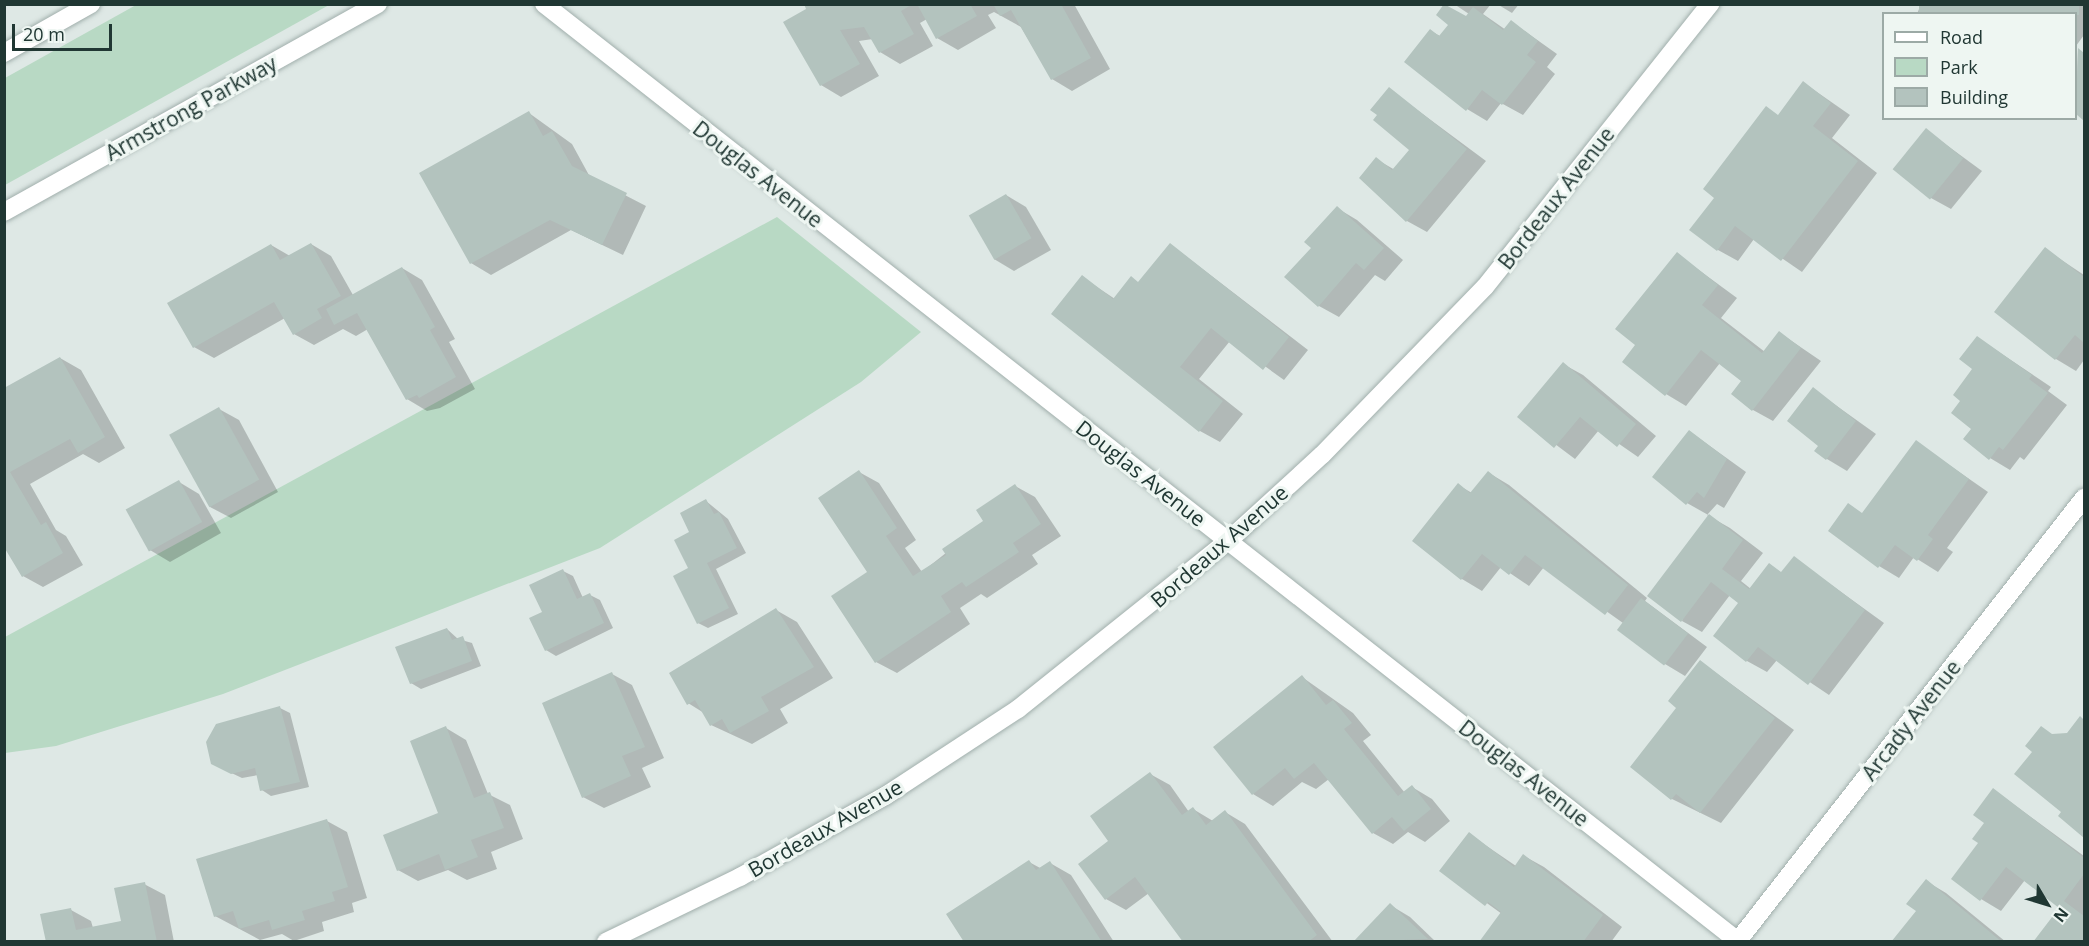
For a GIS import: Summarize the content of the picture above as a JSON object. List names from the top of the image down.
{
  "streets": {
    "street": [
      "Armstrong Parkway",
      "Douglas Avenue",
      "Bordeaux Avenue",
      "Arcady Avenue"
    ]
  },
  "crossings": [
    ["Douglas Avenue", "Bordeaux Avenue"],
    ["Douglas Avenue", "Arcady Avenue"]
  ],
  "legend": ["Road", "Park", "Building"],
  "scale_bar": "20 m",
  "north": "bottom right"
}
